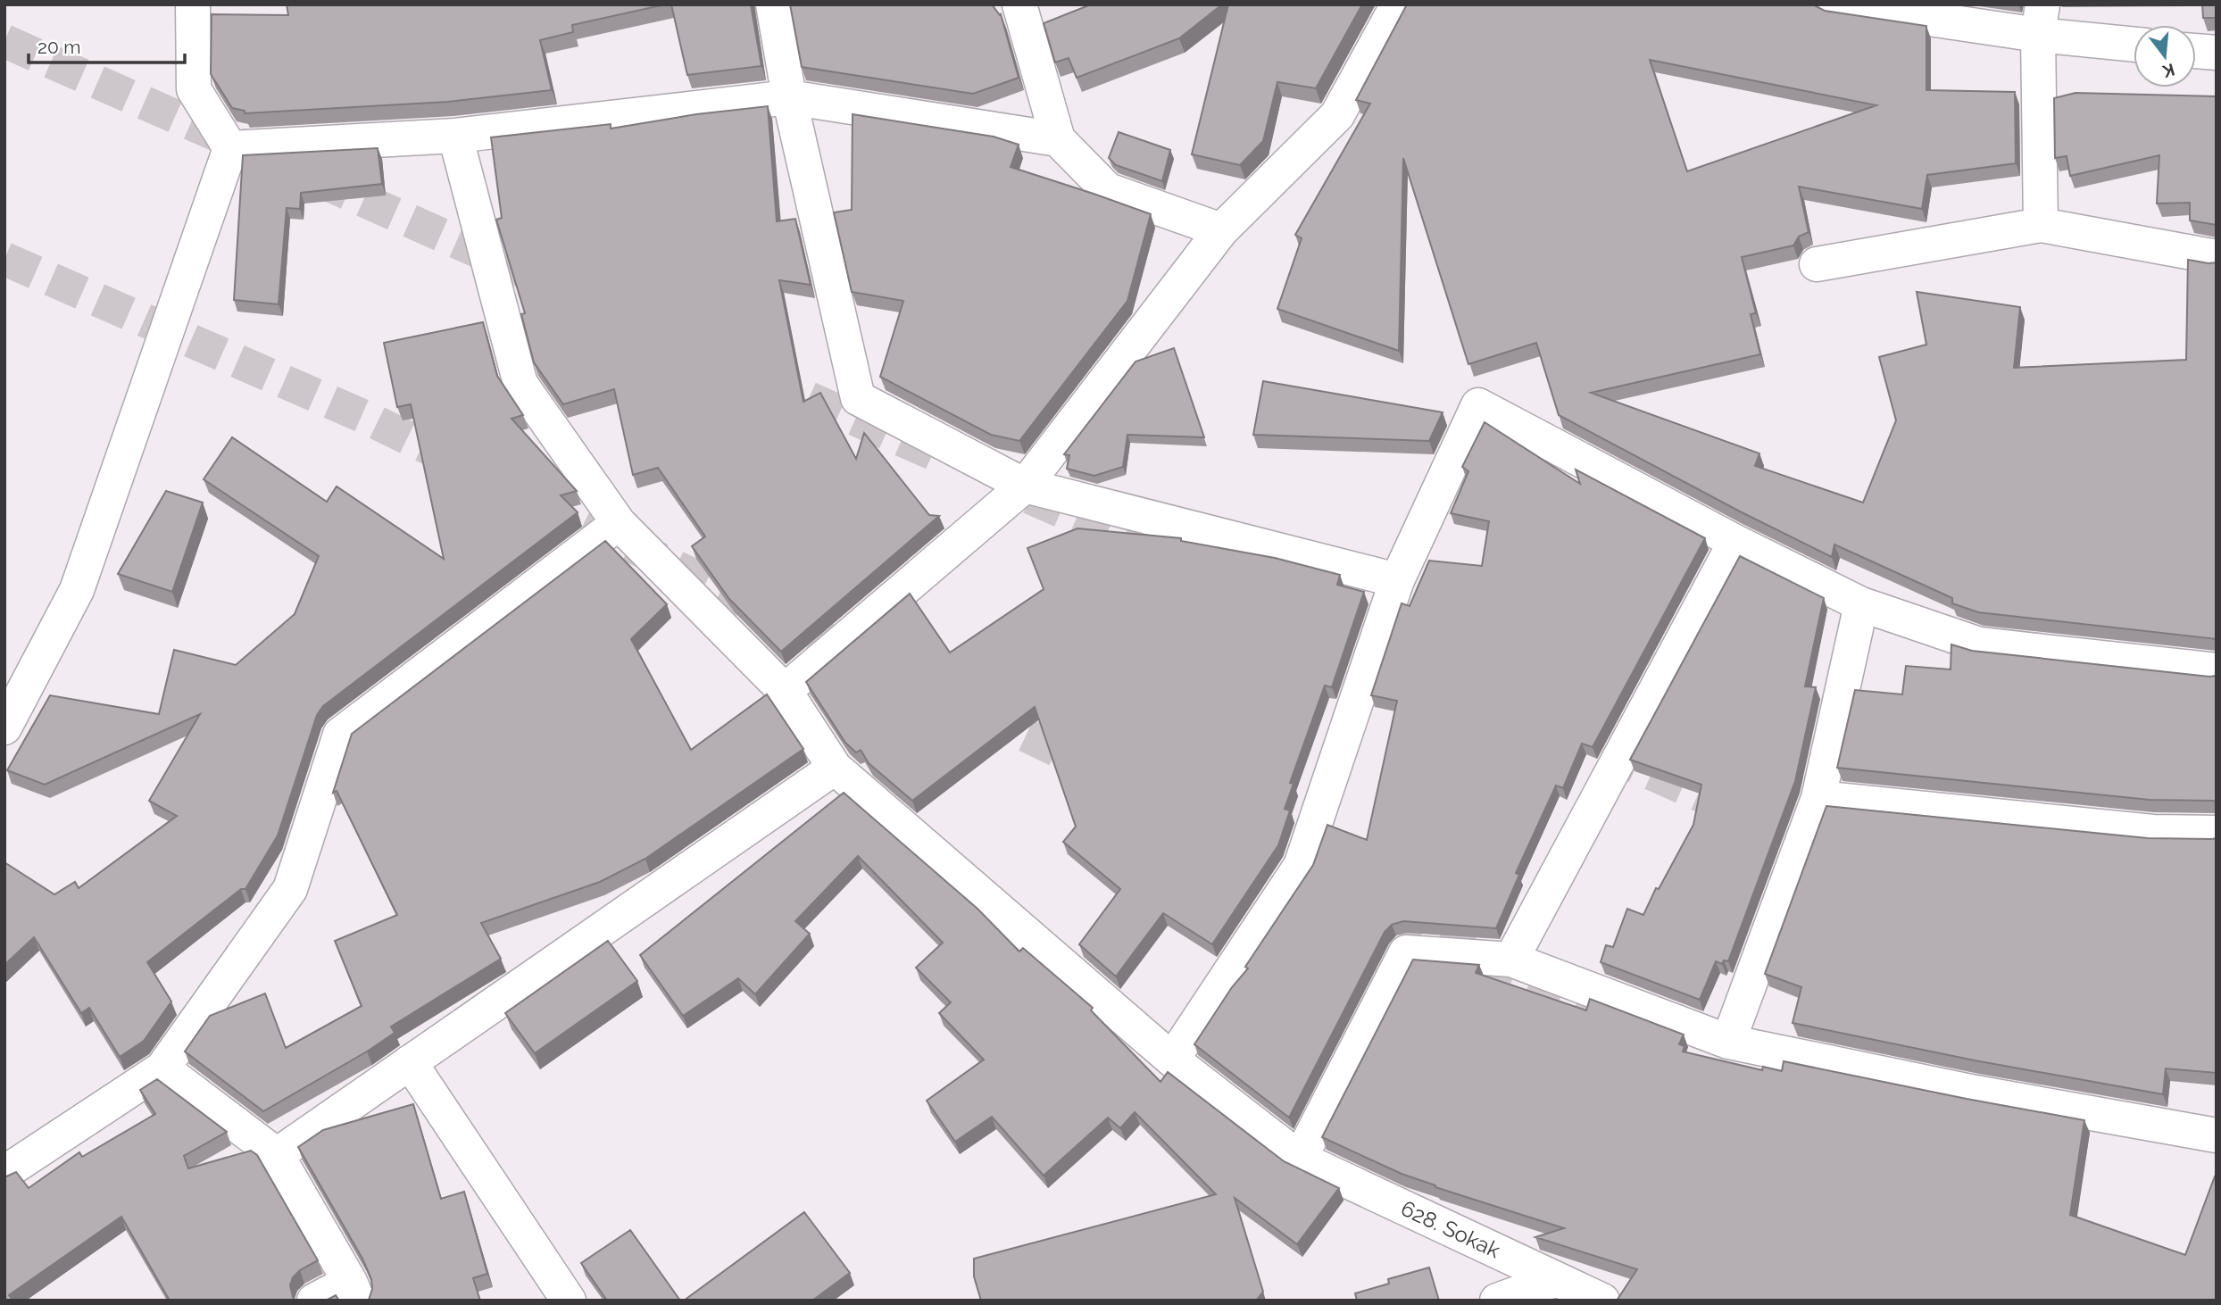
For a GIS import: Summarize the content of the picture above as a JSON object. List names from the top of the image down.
{
  "streets": {
    "street": ["628. Sokak"]
  },
  "scale_bar": "20 m",
  "north": "bottom"
}
